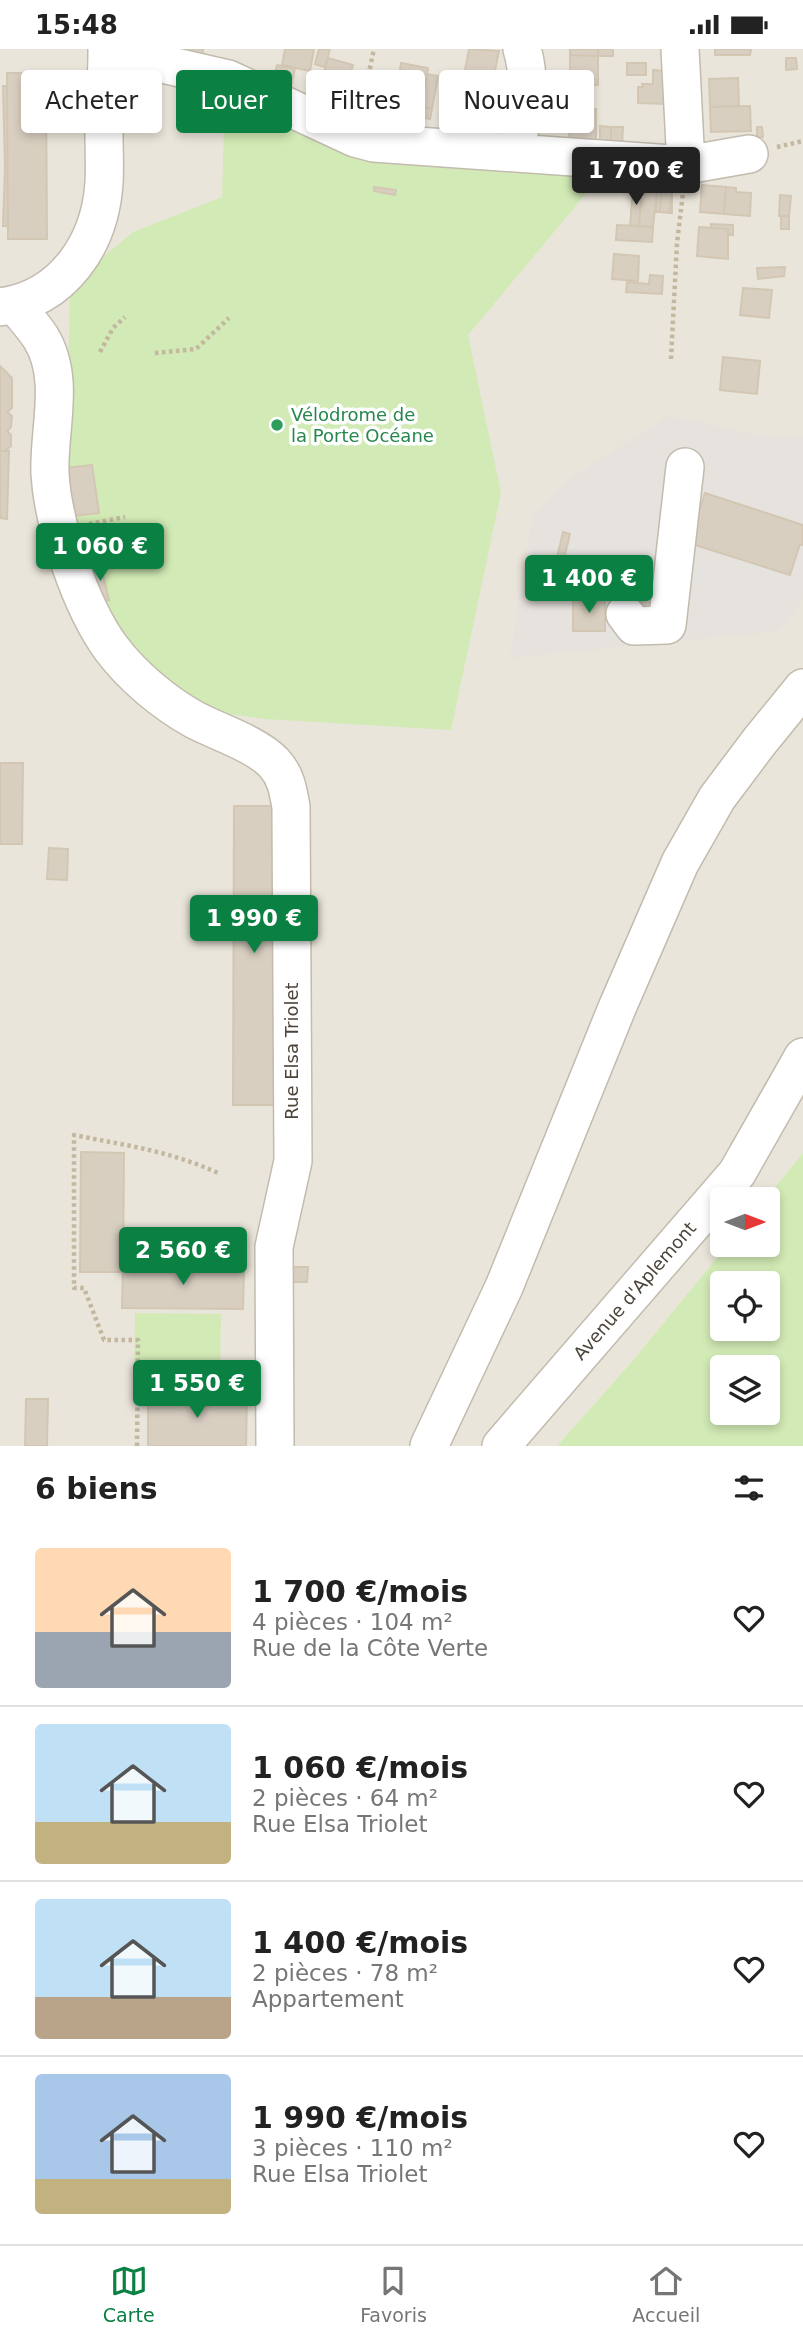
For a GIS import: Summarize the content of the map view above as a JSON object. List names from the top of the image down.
{
  "streets": {
    "street": ["Rue Elsa Triolet", "Avenue d'Aplemont"]
  },
  "places": ["Vélodrome de la Porte Océane"],
  "north": "right",
  "page": {
    "status": "15:48",
    "chip": [
      "Acheter",
      "Louer",
      "Filtres",
      "Nouveau"
    ],
    "price": [
      "1 700 €",
      "1 060 €",
      "1 400 €",
      "1 990 €",
      "2 560 €",
      "1 550 €"
    ],
    "heading": "6 biens",
    "list": [
      {
        "name": "1 700 €/mois",
        "note": "4 pièces · 104 m² · Rue de la Côte Verte"
      },
      {
        "name": "1 060 €/mois",
        "note": "2 pièces · 64 m² · Rue Elsa Triolet"
      },
      {
        "name": "1 400 €/mois",
        "note": "2 pièces · 78 m² · Appartement"
      },
      {
        "name": "1 990 €/mois",
        "note": "3 pièces · 110 m² · Rue Elsa Triolet"
      }
    ],
    "tabs": ["Carte", "Favoris", "Accueil"]
  }
}
